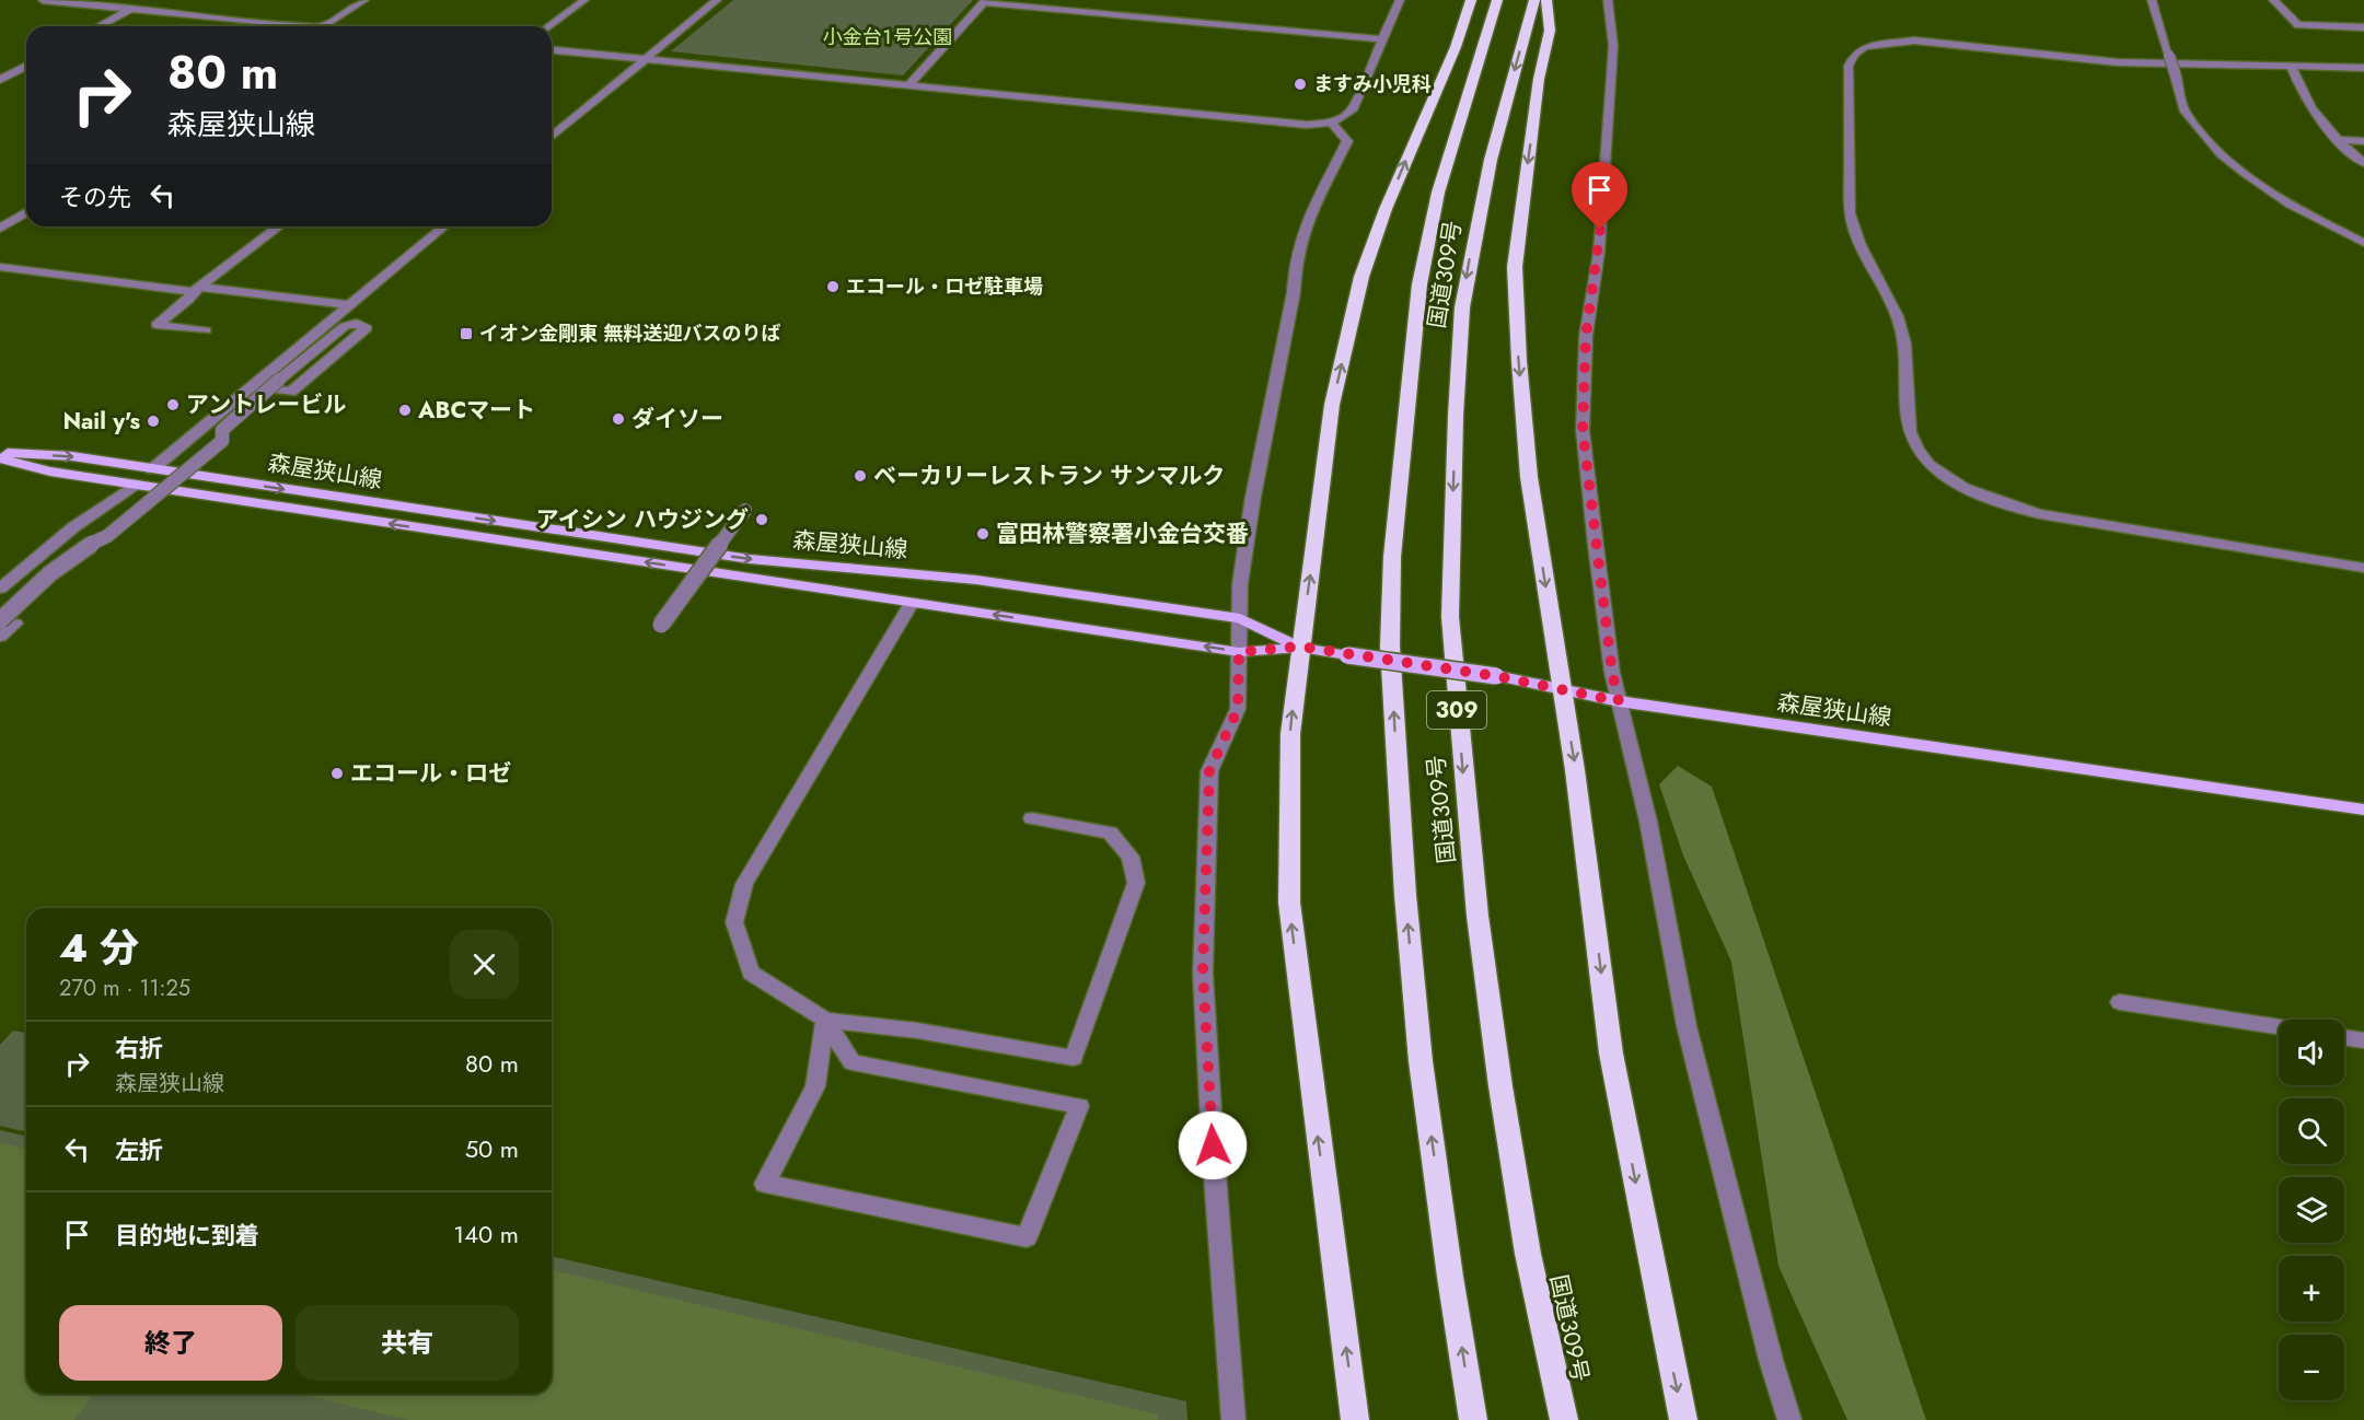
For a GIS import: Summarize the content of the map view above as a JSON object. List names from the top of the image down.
{
  "streets": {
    "highway": ["国道309号", "309"],
    "main road": ["森屋狭山線"]
  },
  "parks": ["小金台１号公園"],
  "places": {
    "other": [
      "ますみ小児科",
      "エコール・ロゼ駐車場",
      "アントレービル",
      "ABCマート",
      "ダイソー",
      "Nail y's",
      "ベーカリーレストラン サンマルク",
      "アイシン ハウジング",
      "富田林警察署小金台交番",
      "エコール・ロゼ"
    ],
    "transit": ["イオン金剛東 無料送迎バスのりば"]
  },
  "page": {
    "turn": ["80 m", "森屋狭山線"],
    "then": "その先",
    "heading": ["4 分", "270 m · 11:25"],
    "map_buttons": ["+", "−"],
    "list": [
      {
        "name": "右折",
        "note": "森屋狭山線",
        "value": "80 m"
      },
      {
        "name": "左折",
        "value": "50 m"
      },
      {
        "name": "目的地に到着",
        "value": "140 m"
      }
    ],
    "buttons": ["終了", "共有"]
  }
}
